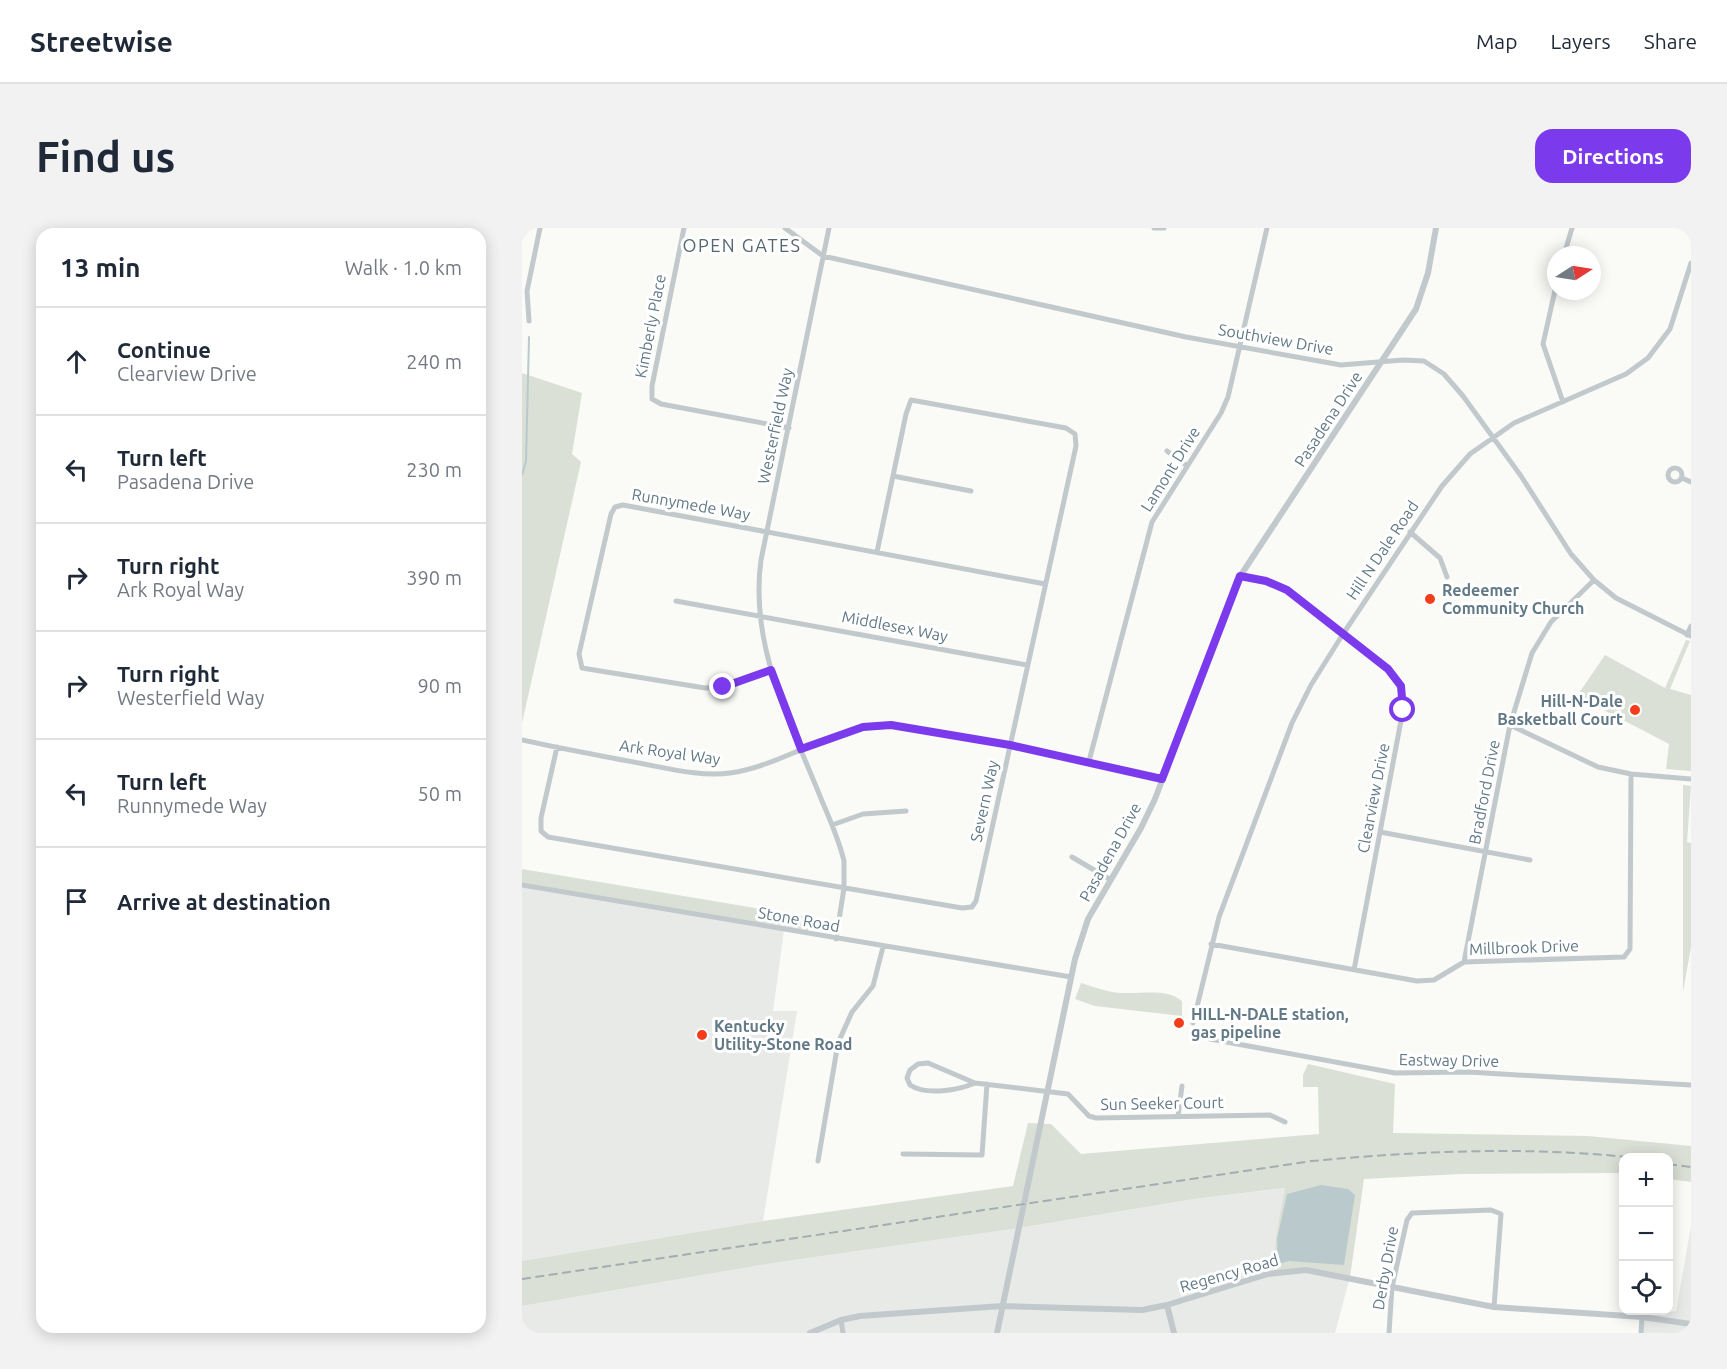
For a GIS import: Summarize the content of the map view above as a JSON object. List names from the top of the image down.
{
  "streets": {
    "street": [
      "Kimberly Place",
      "Southview Drive",
      "Pasadena Drive",
      "Westerfield Way",
      "Lamont Drive",
      "Runnymede Way",
      "Hill N Dale Road",
      "Middlesex Way",
      "Ark Royal Way",
      "Bradford Drive",
      "Clearview Drive",
      "Severn Way",
      "Stone Road",
      "Millbrook Drive",
      "Eastway Drive",
      "Sun Seeker Court",
      "Derby Drive",
      "Regency Road"
    ]
  },
  "crossings": [
    ["Kimberly Place", "Westerfield Way"],
    ["Southview Drive", "Pasadena Drive"],
    ["Southview Drive", "Westerfield Way"],
    ["Southview Drive", "Lamont Drive"],
    ["Southview Drive", "Hill N Dale Road"],
    ["Southview Drive", "Bradford Drive"],
    ["Pasadena Drive", "Ark Royal Way"],
    ["Pasadena Drive", "Clearview Drive"],
    ["Pasadena Drive", "Stone Road"],
    ["Pasadena Drive", "Sun Seeker Court"],
    ["Pasadena Drive", "Regency Road"],
    ["Westerfield Way", "Runnymede Way"],
    ["Westerfield Way", "Middlesex Way"],
    ["Westerfield Way", "Ark Royal Way"],
    ["Westerfield Way", "Severn Way"],
    ["Westerfield Way", "Stone Road"],
    ["Lamont Drive", "Ark Royal Way"],
    ["Runnymede Way", "Severn Way"],
    ["Hill N Dale Road", "Clearview Drive"],
    ["Hill N Dale Road", "Millbrook Drive"],
    ["Middlesex Way", "Severn Way"],
    ["Ark Royal Way", "Severn Way"],
    ["Bradford Drive", "Millbrook Drive"],
    ["Clearview Drive", "Millbrook Drive"],
    ["Derby Drive", "Regency Road"]
  ],
  "districts": ["OPEN GATES"],
  "places": [
    "Redeemer Community Church",
    "Hill-N-Dale Basketball Court",
    "HILL-N-DALE station, gas pipeline",
    "Kentucky Utility-Stone Road"
  ],
  "north": "right",
  "page": {
    "header": "Streetwise",
    "nav": ["Map", "Layers", "Share"],
    "buttons": "Directions",
    "title": "Find us",
    "heading": ["13 min", "Walk · 1.0 km"],
    "list": [
      ["Continue", "Clearview Drive", "240 m"],
      ["Turn left", "Pasadena Drive", "230 m"],
      ["Turn right", "Ark Royal Way", "390 m"],
      ["Turn right", "Westerfield Way", "90 m"],
      ["Turn left", "Runnymede Way", "50 m"],
      "Arrive at destination"
    ],
    "map_buttons": ["+", "−"]
  }
}
